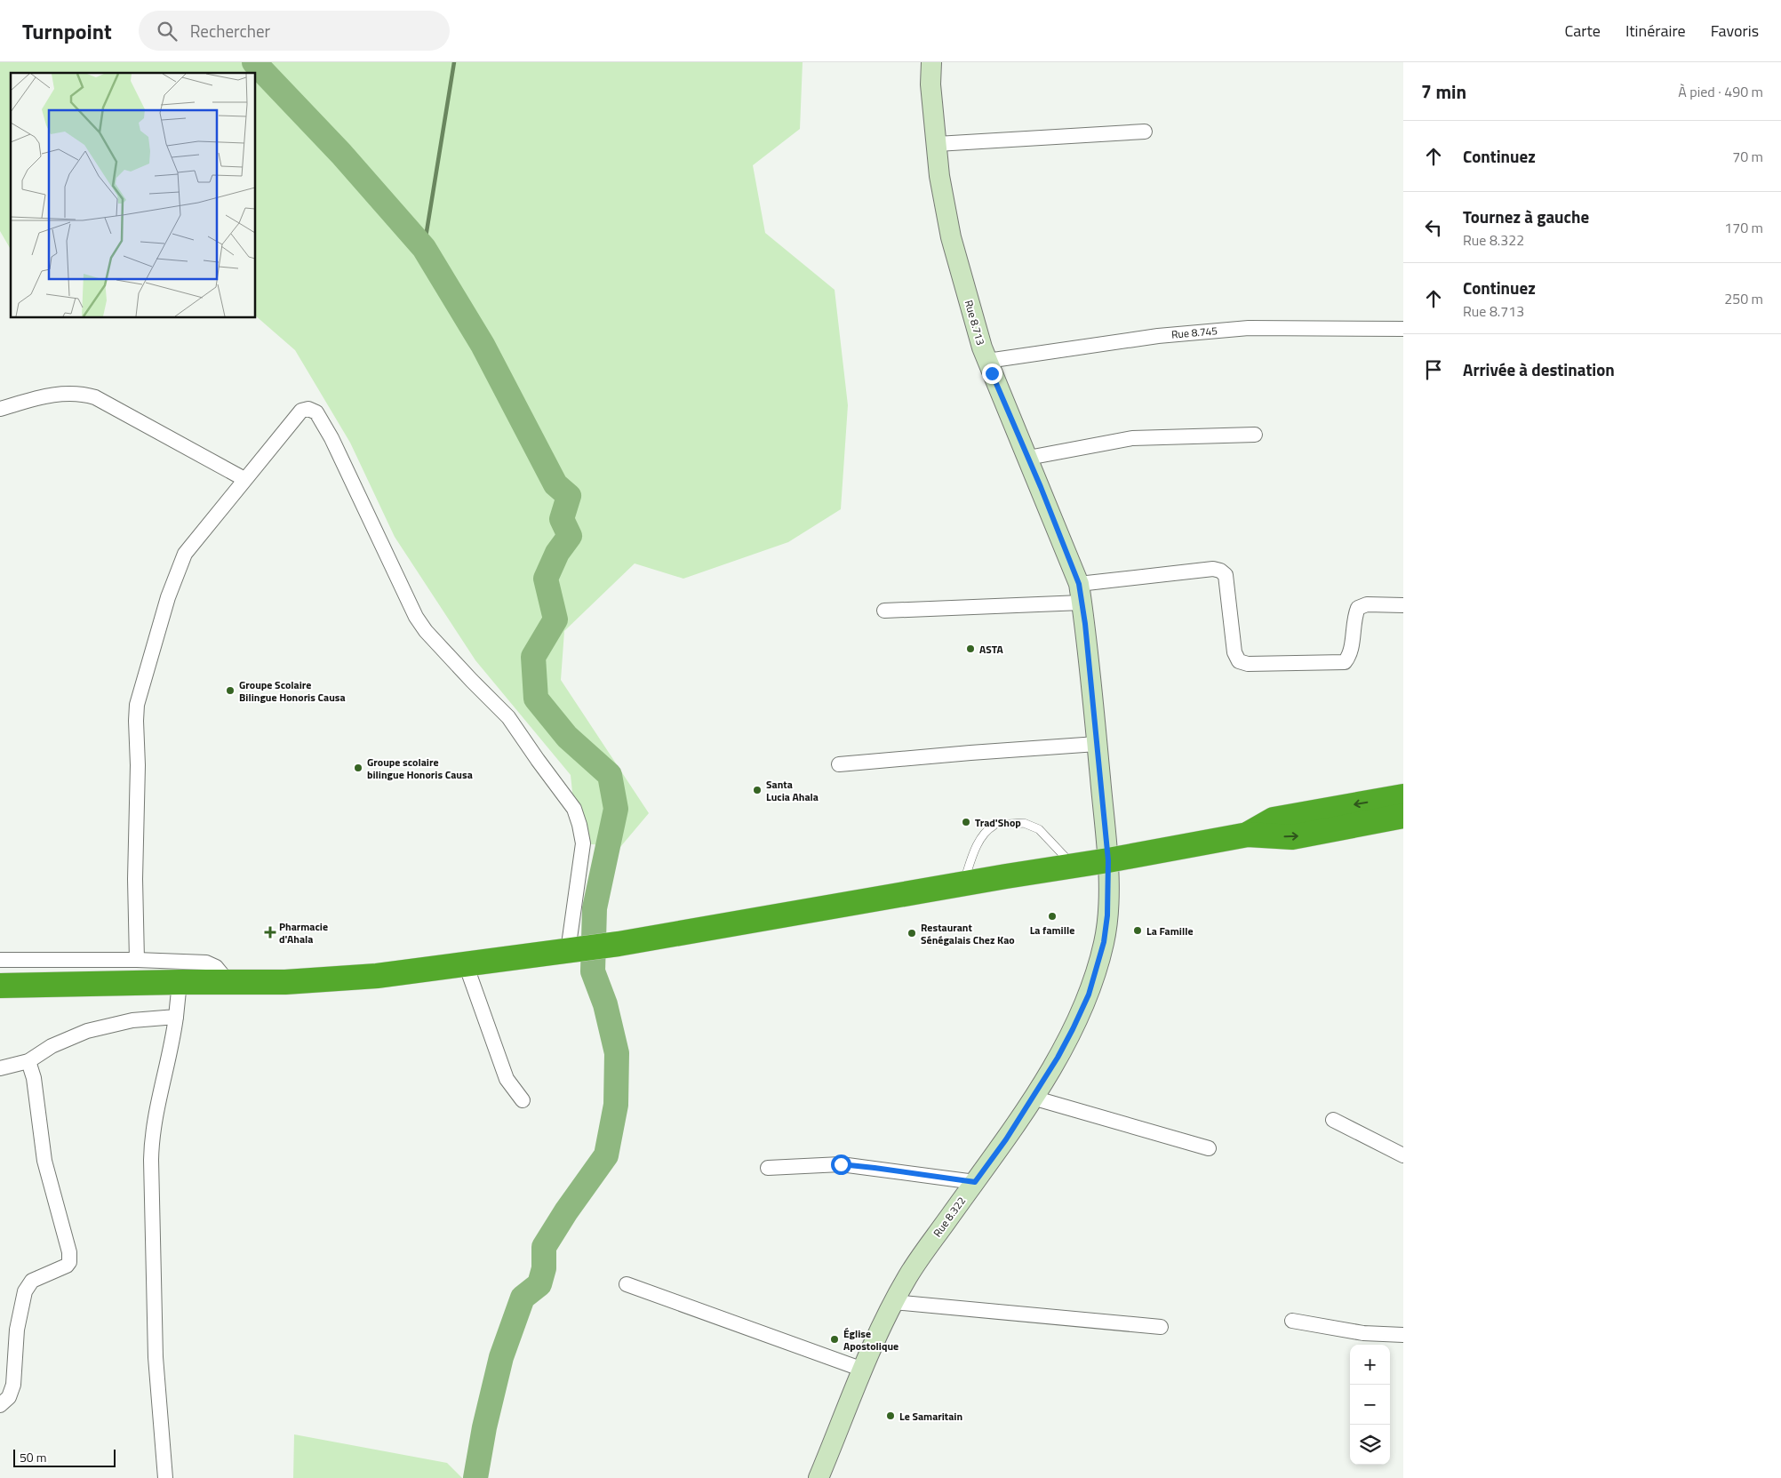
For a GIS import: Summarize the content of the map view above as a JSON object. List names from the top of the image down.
{
  "streets": {
    "main road": ["Rue 8.713", "Rue 8.322"],
    "street": ["Rue 8.745"]
  },
  "crossings": [
    ["Rue 8.713", "Rue 8.745"],
    ["Rue 8.713", "Rue 8.322"]
  ],
  "places": {
    "other": [
      "ASTA",
      "Groupe Scolaire Bilingue Honoris Causa",
      "Groupe scolaire bilingue Honoris Causa",
      "Santa Lucia Ahala",
      "Trad'Shop",
      "La famille",
      "La Famille",
      "Restaurant Sénégalais Chez Kao",
      "Église Apostolique",
      "Le Samaritain"
    ],
    "health": ["Pharmacie d'Ahala"]
  },
  "scale_bar": "50 m",
  "page": {
    "header": "Turnpoint",
    "search": "Rechercher",
    "nav": ["Carte", "Itinéraire", "Favoris"],
    "heading": ["7 min", "À pied · 490 m"],
    "list": [
      ["Continuez", "70 m"],
      ["Tournez à gauche", "Rue 8.322", "170 m"],
      ["Continuez", "Rue 8.713", "250 m"],
      "Arrivée à destination"
    ],
    "map_buttons": ["+", "−"],
    "scale": "50 m"
  }
}
